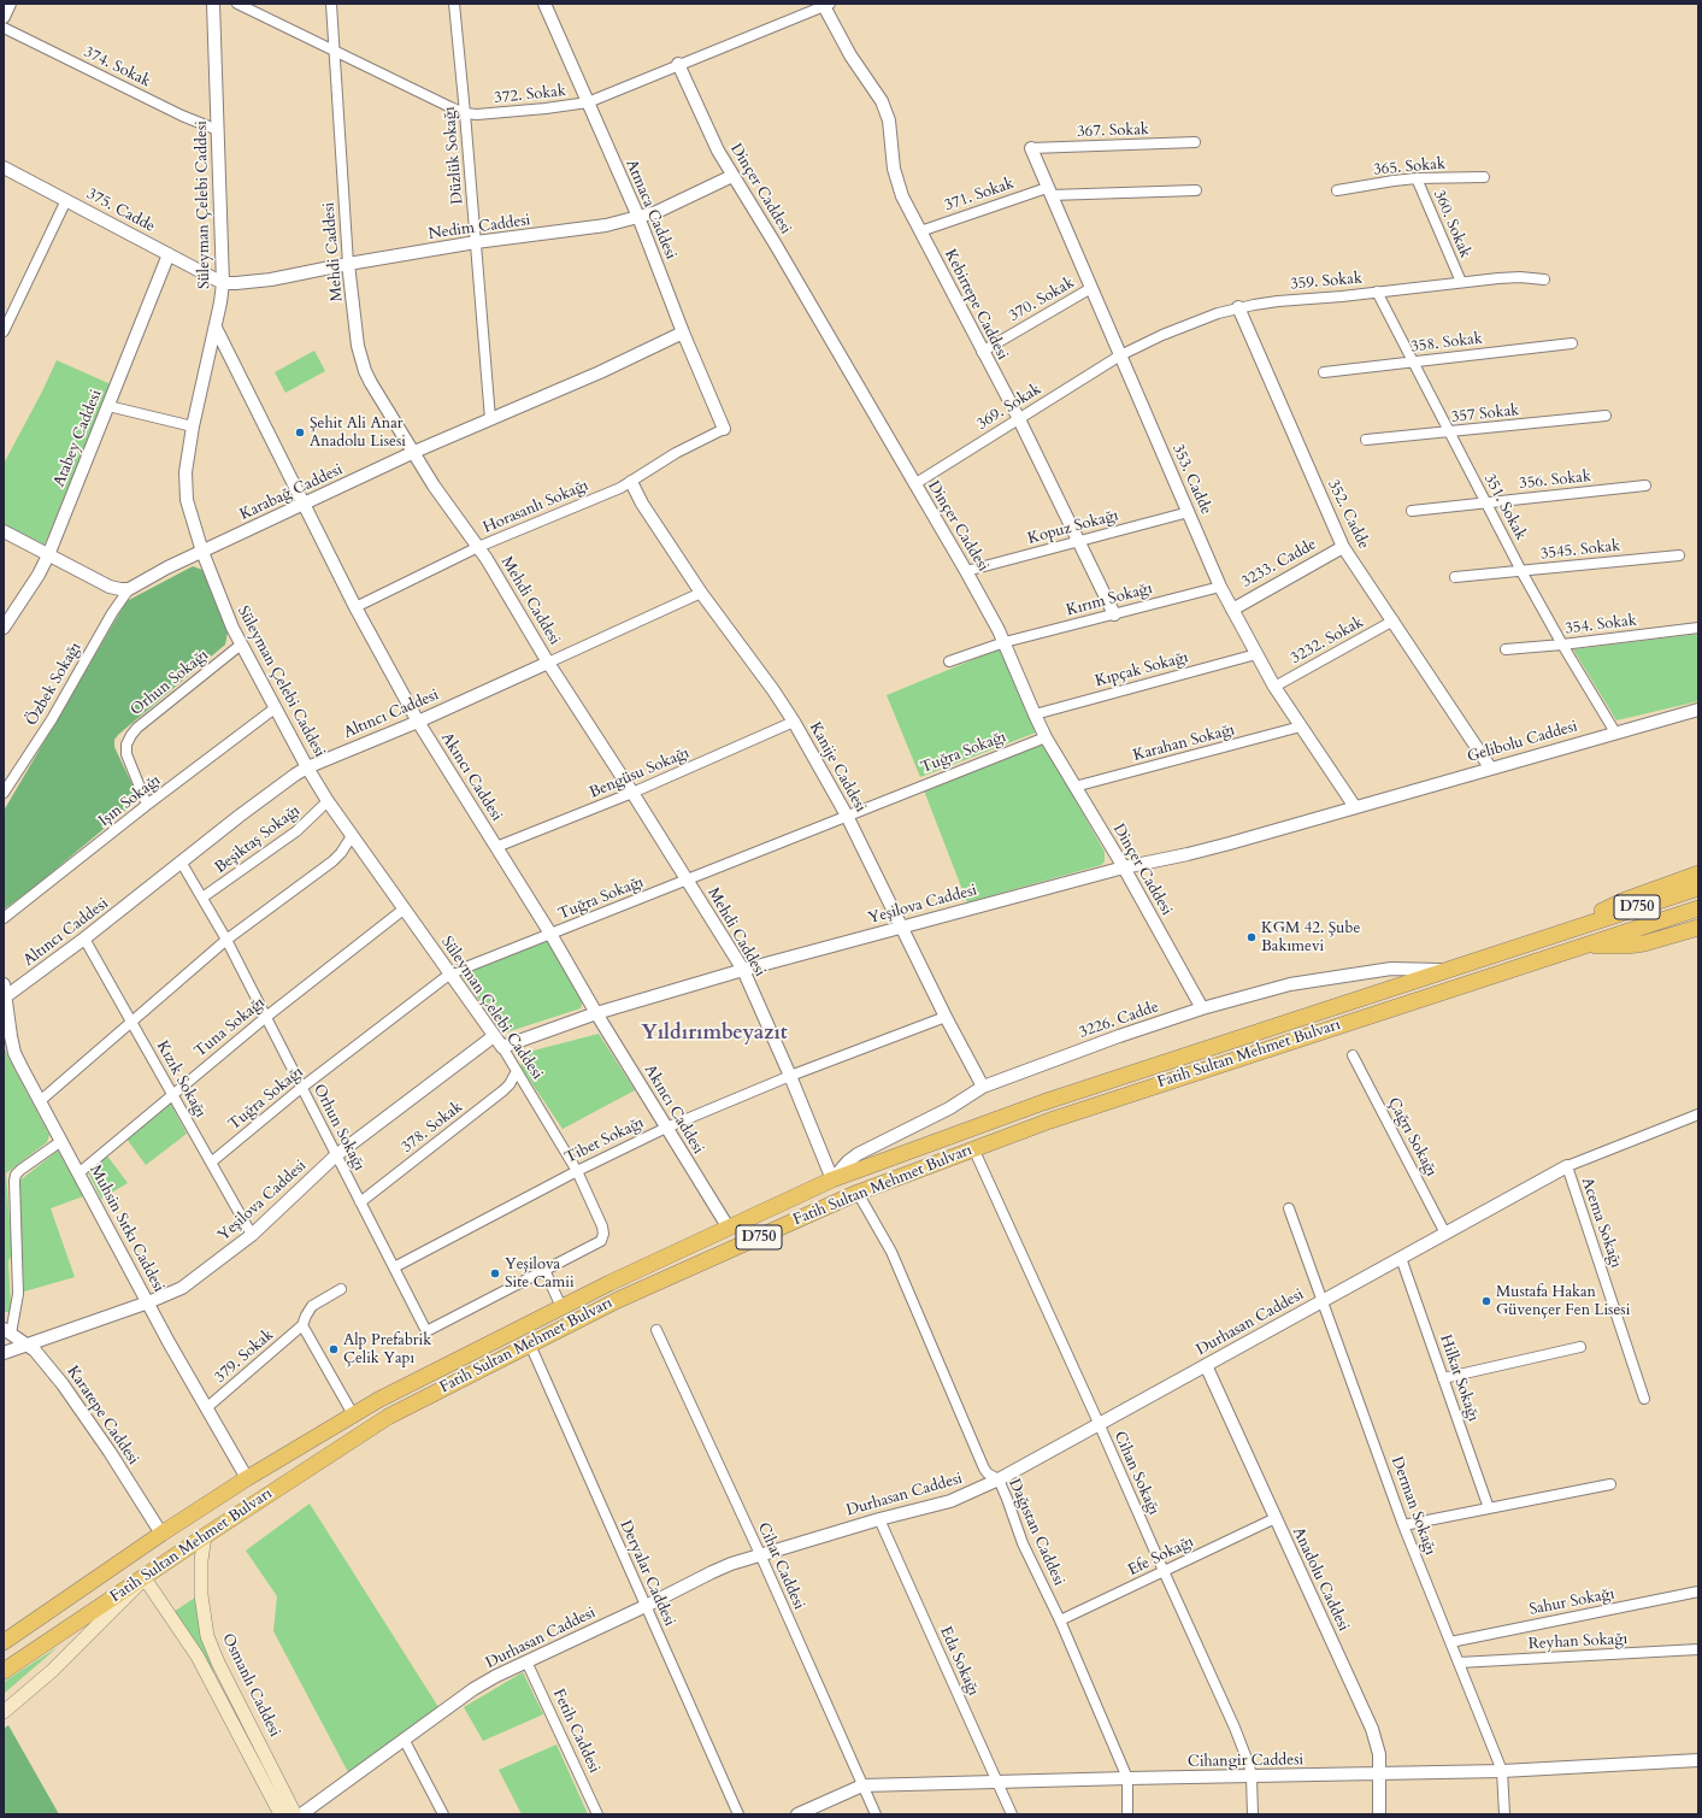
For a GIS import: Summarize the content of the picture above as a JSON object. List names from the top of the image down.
{
  "streets": {
    "highway": ["D750", "Fatih Sultan Mehmet Bulvarı"],
    "main road": ["Osmanlı Caddesi"],
    "street": [
      "374. Sokak",
      "372. Sokak",
      "367. Sokak",
      "Düzlük Sokağı",
      "365. Sokak",
      "Dinçer Caddesi",
      "371. Sokak",
      "Süleyman Çelebi Caddesi",
      "Atmaca Caddesi",
      "375. Cadde",
      "360. Sokak",
      "Nedim Caddesi",
      "Mehdi Caddesi",
      "359. Sokak",
      "370. Sokak",
      "Kebirtepe Caddesi",
      "358. Sokak",
      "369. Sokak",
      "357 Sokak",
      "Atabey Caddesi",
      "353. Cadde",
      "356. Sokak",
      "Karabağ Caddesi",
      "Horasanlı Sokağı",
      "351. Sokak",
      "352. Cadde",
      "Kopuz Sokağı",
      "3545. Sokak",
      "3233. Cadde",
      "Kırım Sokağı",
      "354. Sokak",
      "3232. Sokak",
      "Kıpçak Sokağı",
      "Orhun Sokağı",
      "Özbek Sokağı",
      "Altıncı Caddesi",
      "Gelibolu Caddesi",
      "Karahan Sokağı",
      "Tuğra Sokağı",
      "Kanije Caddesi",
      "Bengüsu Sokağı",
      "Akıncı Caddesi",
      "Işın Sokağı",
      "Beşiktaş Sokağı",
      "Yeşilova Caddesi",
      "3226. Cadde",
      "Tuna Sokağı",
      "Kızık Sokağı",
      "378. Sokak",
      "Çağrı Sokağı",
      "Tibet Sokağı",
      "Acema Sokağı",
      "Muhsin Sıtkı Caddesi",
      "Durhasan Caddesi",
      "379. Sokak",
      "Hilkat Sokağı",
      "Karatepe Caddesi",
      "Cihan Sokağı",
      "Derman Sokağı",
      "Dağıstan Caddesi",
      "Efe Sokağı",
      "Cihat Caddesi",
      "Deryalar Caddesi",
      "Anadolu Caddesi",
      "Sahur Sokağı",
      "Reyhan Sokağı",
      "Eda Sokağı",
      "Fetih Caddesi",
      "Cihangir Caddesi"
    ]
  },
  "crossings": [
    ["374. Sokak", "Süleyman Çelebi Caddesi"],
    ["372. Sokak", "Düzlük Sokağı"],
    ["372. Sokak", "Dinçer Caddesi"],
    ["372. Sokak", "Atmaca Caddesi"],
    ["372. Sokak", "Mehdi Caddesi"],
    ["372. Sokak", "Kebirtepe Caddesi"],
    ["367. Sokak", "353. Cadde"],
    ["Düzlük Sokağı", "Nedim Caddesi"],
    ["Düzlük Sokağı", "Karabağ Caddesi"],
    ["365. Sokak", "360. Sokak"],
    ["Dinçer Caddesi", "Nedim Caddesi"],
    ["Dinçer Caddesi", "369. Sokak"],
    ["Dinçer Caddesi", "Kopuz Sokağı"],
    ["Dinçer Caddesi", "Kırım Sokağı"],
    ["Dinçer Caddesi", "Kıpçak Sokağı"],
    ["Dinçer Caddesi", "Karahan Sokağı"],
    ["Dinçer Caddesi", "Tuğra Sokağı"],
    ["Dinçer Caddesi", "Yeşilova Caddesi"],
    ["Dinçer Caddesi", "3226. Cadde"],
    ["371. Sokak", "Kebirtepe Caddesi"],
    ["371. Sokak", "353. Cadde"],
    ["Süleyman Çelebi Caddesi", "375. Cadde"],
    ["Süleyman Çelebi Caddesi", "Nedim Caddesi"],
    ["Süleyman Çelebi Caddesi", "Karabağ Caddesi"],
    ["Süleyman Çelebi Caddesi", "Orhun Sokağı"],
    ["Süleyman Çelebi Caddesi", "Altıncı Caddesi"],
    ["Süleyman Çelebi Caddesi", "Tuğra Sokağı"],
    ["Süleyman Çelebi Caddesi", "Akıncı Caddesi"],
    ["Süleyman Çelebi Caddesi", "Işın Sokağı"],
    ["Süleyman Çelebi Caddesi", "Beşiktaş Sokağı"],
    ["Süleyman Çelebi Caddesi", "Yeşilova Caddesi"],
    ["Süleyman Çelebi Caddesi", "Tuna Sokağı"],
    ["Süleyman Çelebi Caddesi", "378. Sokak"],
    ["Süleyman Çelebi Caddesi", "Tibet Sokağı"],
    ["Atmaca Caddesi", "Nedim Caddesi"],
    ["Atmaca Caddesi", "Karabağ Caddesi"],
    ["Atmaca Caddesi", "Horasanlı Sokağı"],
    ["375. Cadde", "Nedim Caddesi"],
    ["375. Cadde", "Atabey Caddesi"],
    ["360. Sokak", "359. Sokak"],
    ["Nedim Caddesi", "Mehdi Caddesi"],
    ["Mehdi Caddesi", "Karabağ Caddesi"],
    ["Mehdi Caddesi", "Horasanlı Sokağı"],
    ["Mehdi Caddesi", "Altıncı Caddesi"],
    ["Mehdi Caddesi", "Tuğra Sokağı"],
    ["Mehdi Caddesi", "Bengüsu Sokağı"],
    ["Mehdi Caddesi", "Yeşilova Caddesi"],
    ["Mehdi Caddesi", "3226. Cadde"],
    ["Mehdi Caddesi", "Fatih Sultan Mehmet Bulvarı"],
    ["Mehdi Caddesi", "Tibet Sokağı"],
    ["359. Sokak", "369. Sokak"],
    ["359. Sokak", "353. Cadde"],
    ["359. Sokak", "351. Sokak"],
    ["359. Sokak", "352. Cadde"],
    ["370. Sokak", "Kebirtepe Caddesi"],
    ["370. Sokak", "353. Cadde"],
    ["Kebirtepe Caddesi", "369. Sokak"],
    ["Kebirtepe Caddesi", "Kopuz Sokağı"],
    ["Kebirtepe Caddesi", "Kırım Sokağı"],
    ["358. Sokak", "351. Sokak"],
    ["369. Sokak", "353. Cadde"],
    ["357 Sokak", "351. Sokak"],
    ["353. Cadde", "Kopuz Sokağı"],
    ["353. Cadde", "3233. Cadde"],
    ["353. Cadde", "Kırım Sokağı"],
    ["353. Cadde", "3232. Sokak"],
    ["353. Cadde", "Kıpçak Sokağı"],
    ["353. Cadde", "Gelibolu Caddesi"],
    ["353. Cadde", "Karahan Sokağı"],
    ["353. Cadde", "Yeşilova Caddesi"],
    ["356. Sokak", "351. Sokak"],
    ["Karabağ Caddesi", "Özbek Sokağı"],
    ["Karabağ Caddesi", "Akıncı Caddesi"],
    ["Horasanlı Sokağı", "Kanije Caddesi"],
    ["Horasanlı Sokağı", "Akıncı Caddesi"],
    ["351. Sokak", "3545. Sokak"],
    ["351. Sokak", "354. Sokak"],
    ["351. Sokak", "Gelibolu Caddesi"],
    ["352. Cadde", "3233. Cadde"],
    ["352. Cadde", "3232. Sokak"],
    ["352. Cadde", "Gelibolu Caddesi"],
    ["Orhun Sokağı", "Altıncı Caddesi"],
    ["Orhun Sokağı", "Tuğra Sokağı"],
    ["Orhun Sokağı", "Işın Sokağı"],
    ["Orhun Sokağı", "Beşiktaş Sokağı"],
    ["Orhun Sokağı", "Yeşilova Caddesi"],
    ["Orhun Sokağı", "Tuna Sokağı"],
    ["Orhun Sokağı", "378. Sokak"],
    ["Orhun Sokağı", "Tibet Sokağı"],
    ["Altıncı Caddesi", "Kanije Caddesi"],
    ["Altıncı Caddesi", "Akıncı Caddesi"],
    ["Altıncı Caddesi", "Kızık Sokağı"],
    ["Altıncı Caddesi", "Muhsin Sıtkı Caddesi"],
    ["Gelibolu Caddesi", "Yeşilova Caddesi"],
    ["Tuğra Sokağı", "Kanije Caddesi"],
    ["Tuğra Sokağı", "Akıncı Caddesi"],
    ["Tuğra Sokağı", "Kızık Sokağı"],
    ["Kanije Caddesi", "Bengüsu Sokağı"],
    ["Kanije Caddesi", "Yeşilova Caddesi"],
    ["Kanije Caddesi", "3226. Cadde"],
    ["Kanije Caddesi", "Tibet Sokağı"],
    ["Bengüsu Sokağı", "Akıncı Caddesi"],
    ["Akıncı Caddesi", "Yeşilova Caddesi"],
    ["Akıncı Caddesi", "Fatih Sultan Mehmet Bulvarı"],
    ["Akıncı Caddesi", "Tibet Sokağı"],
    ["Yeşilova Caddesi", "Kızık Sokağı"],
    ["Yeşilova Caddesi", "Muhsin Sıtkı Caddesi"],
    ["Yeşilova Caddesi", "Karatepe Caddesi"],
    ["3226. Cadde", "Fatih Sultan Mehmet Bulvarı"],
    ["Tuna Sokağı", "Kızık Sokağı"],
    ["Tuna Sokağı", "Muhsin Sıtkı Caddesi"],
    ["Fatih Sultan Mehmet Bulvarı", "Muhsin Sıtkı Caddesi"],
    ["Fatih Sultan Mehmet Bulvarı", "Karatepe Caddesi"],
    ["Fatih Sultan Mehmet Bulvarı", "Cihan Sokağı"],
    ["Fatih Sultan Mehmet Bulvarı", "Dağıstan Caddesi"],
    ["Fatih Sultan Mehmet Bulvarı", "Deryalar Caddesi"],
    ["Fatih Sultan Mehmet Bulvarı", "Osmanlı Caddesi"],
    ["Çağrı Sokağı", "Durhasan Caddesi"],
    ["Acema Sokağı", "Durhasan Caddesi"],
    ["Muhsin Sıtkı Caddesi", "379. Sokak"],
    ["Durhasan Caddesi", "Hilkat Sokağı"],
    ["Durhasan Caddesi", "Cihan Sokağı"],
    ["Durhasan Caddesi", "Derman Sokağı"],
    ["Durhasan Caddesi", "Dağıstan Caddesi"],
    ["Durhasan Caddesi", "Cihat Caddesi"],
    ["Durhasan Caddesi", "Deryalar Caddesi"],
    ["Durhasan Caddesi", "Anadolu Caddesi"],
    ["Durhasan Caddesi", "Eda Sokağı"],
    ["Durhasan Caddesi", "Fetih Caddesi"],
    ["Cihan Sokağı", "Efe Sokağı"],
    ["Cihan Sokağı", "Cihangir Caddesi"],
    ["Derman Sokağı", "Sahur Sokağı"],
    ["Derman Sokağı", "Reyhan Sokağı"],
    ["Derman Sokağı", "Cihangir Caddesi"],
    ["Dağıstan Caddesi", "Efe Sokağı"],
    ["Dağıstan Caddesi", "Cihangir Caddesi"],
    ["Efe Sokağı", "Anadolu Caddesi"],
    ["Cihat Caddesi", "Cihangir Caddesi"],
    ["Anadolu Caddesi", "Cihangir Caddesi"],
    ["Eda Sokağı", "Cihangir Caddesi"]
  ],
  "districts": ["Yıldırımbeyazıt"],
  "places": [
    "Şehit Ali Anar Anadolu Lisesi",
    "KGM 42. Şube Bakımevi",
    "Yeşilova Site Camii",
    "Mustafa Hakan Güvençer Fen Lisesi",
    "Alp Prefabrik Çelik Yapı"
  ]
}
